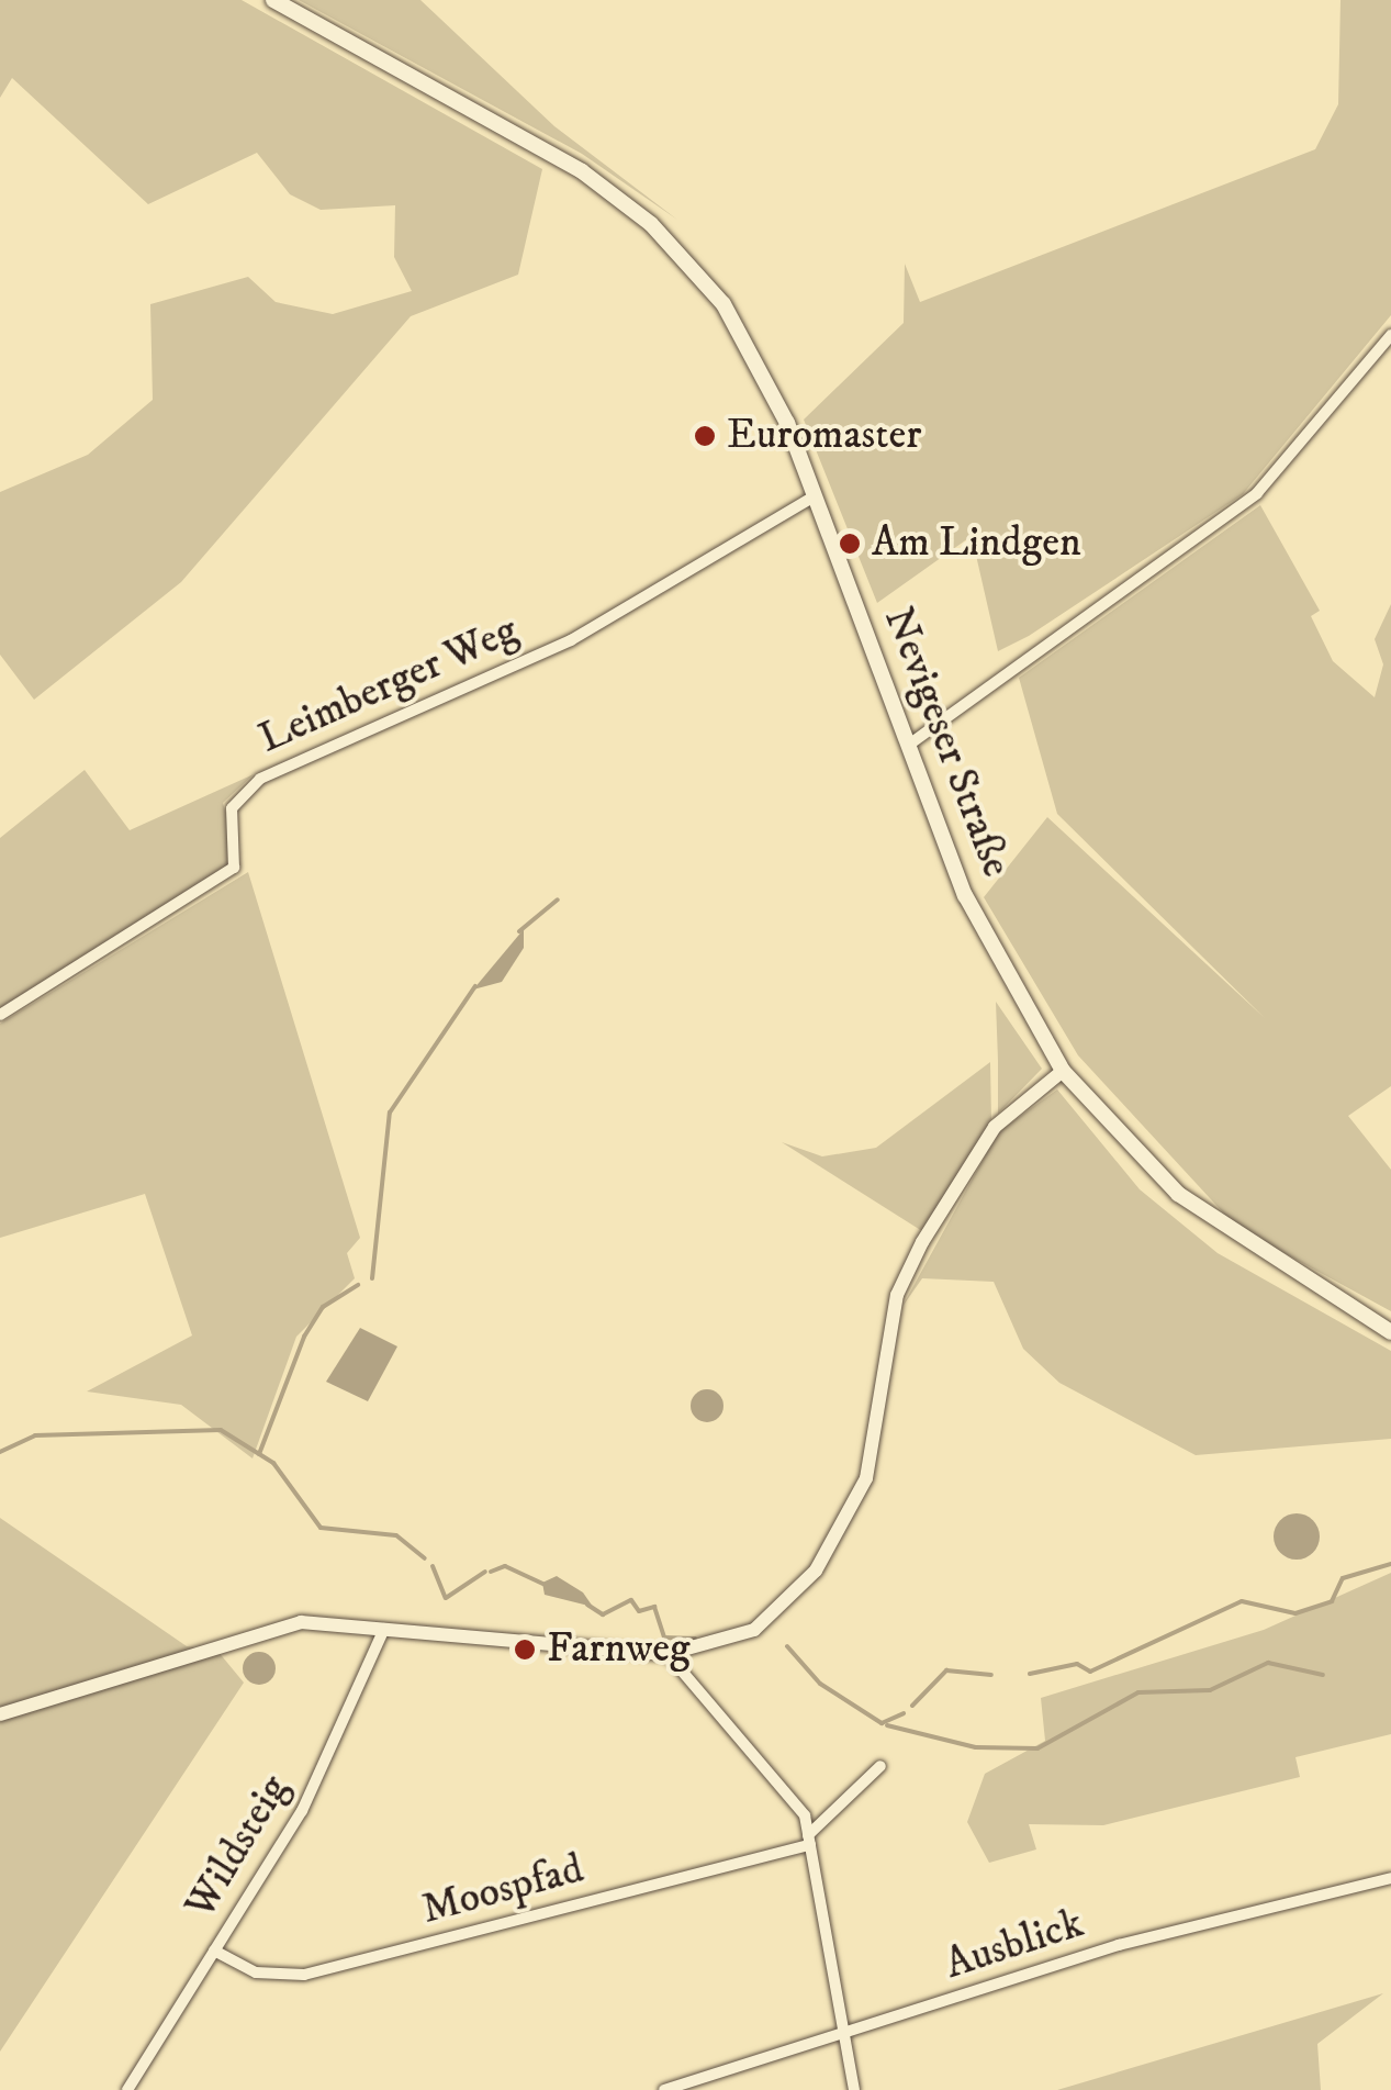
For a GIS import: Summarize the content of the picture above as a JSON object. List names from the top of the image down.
{
  "streets": {
    "main road": ["Nevigeser Straße"],
    "street": [
      "Leimberger Weg",
      "Wildsteig",
      "Moospfad",
      "Ausblick"
    ]
  },
  "crossings": [
    ["Leimberger Weg", "Nevigeser Straße"],
    ["Wildsteig", "Moospfad"]
  ],
  "places": ["Euromaster", "Am Lindgen", "Farnweg"]
}
